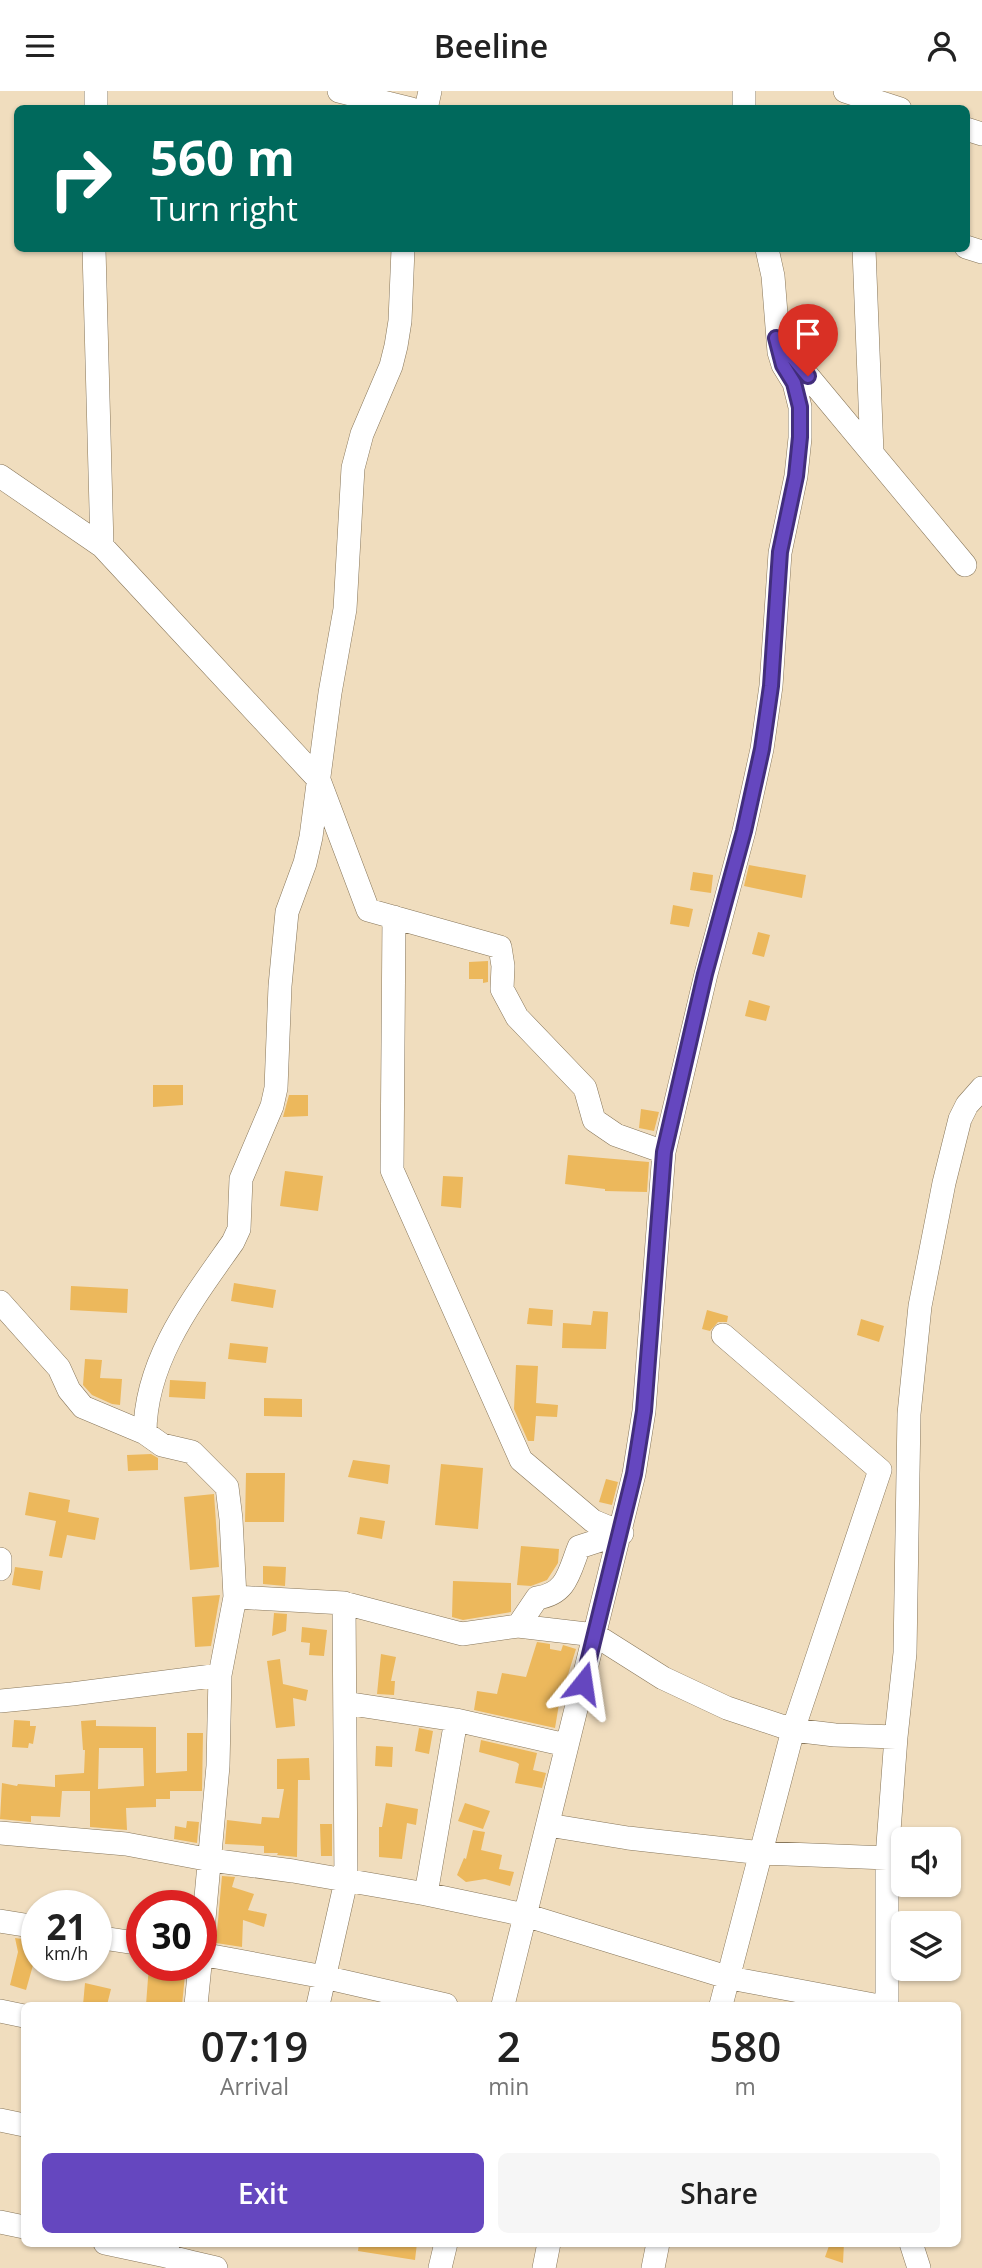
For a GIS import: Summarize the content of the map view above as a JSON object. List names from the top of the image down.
{
  "page": {
    "header": "Beeline",
    "turn": ["560 m", "Turn right"],
    "speed": "21 km/h",
    "limit": "30",
    "eta": [
      "07:19",
      "Arrival",
      "2",
      "min",
      "580",
      "m"
    ],
    "buttons": ["Exit", "Share"]
  }
}
